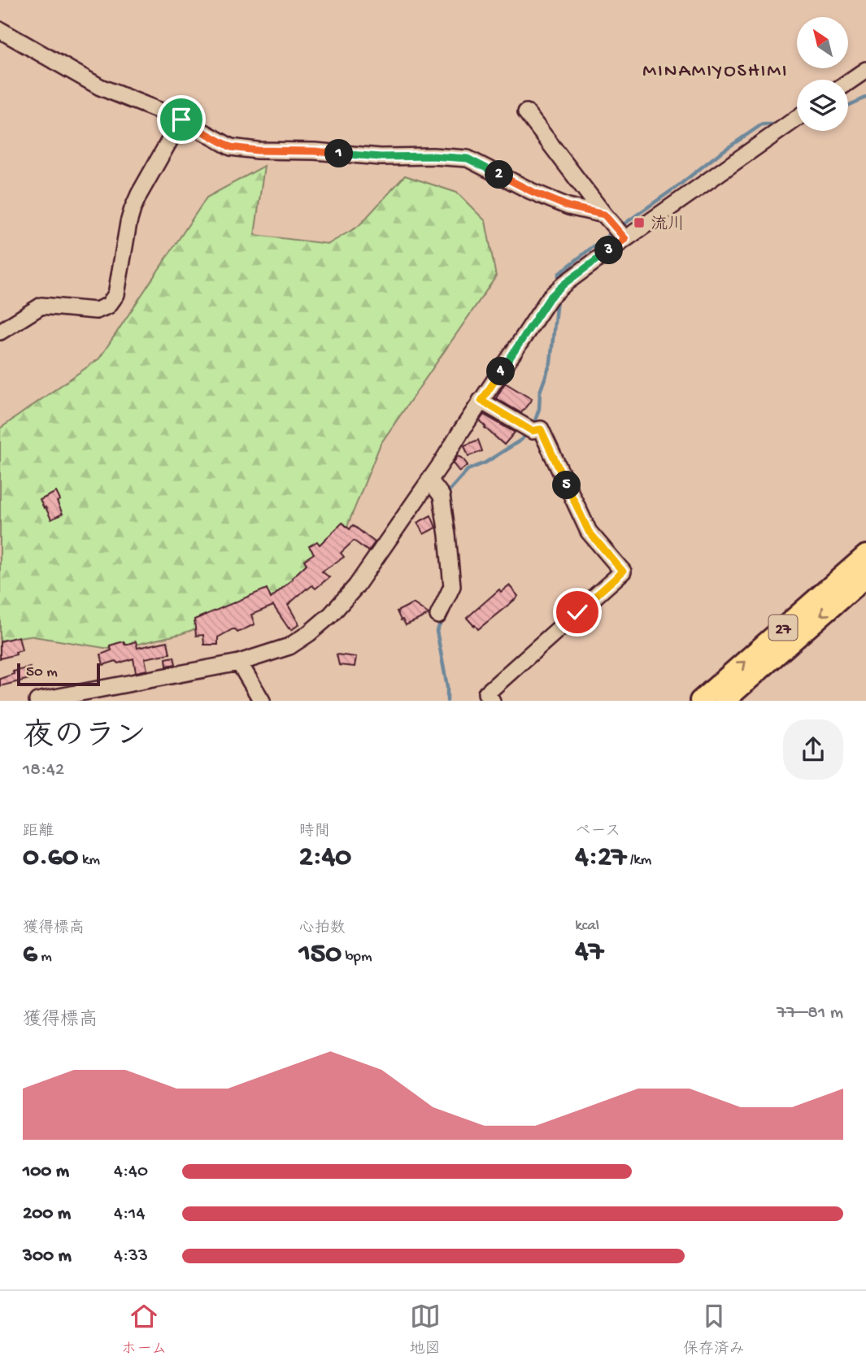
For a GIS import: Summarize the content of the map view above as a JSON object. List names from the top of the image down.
{
  "streets": {
    "main road": ["27"]
  },
  "districts": ["MINAMIYOSHIMI"],
  "places": {
    "transit": ["流川"]
  },
  "scale_bar": "50 m",
  "north": "top left",
  "page": {
    "pins": [
      "1",
      "2",
      "3",
      "4",
      "5"
    ],
    "scale": "50 m",
    "heading": ["夜のラン", "18:42"],
    "stats": [
      ["距離", "0.60 km"],
      ["時間", "2:40"],
      ["ペース", "4:27 /km"],
      ["獲得標高", "6 m"],
      ["心拍数", "150 bpm"],
      ["kcal", "47"]
    ],
    "chart": ["獲得標高", "77–81 m"],
    "list": [
      {
        "name": "100 m",
        "note": "4:40"
      },
      {
        "name": "200 m",
        "note": "4:14"
      },
      {
        "name": "300 m",
        "note": "4:33"
      }
    ],
    "tabs": ["ホーム", "地図", "保存済み"]
  }
}
